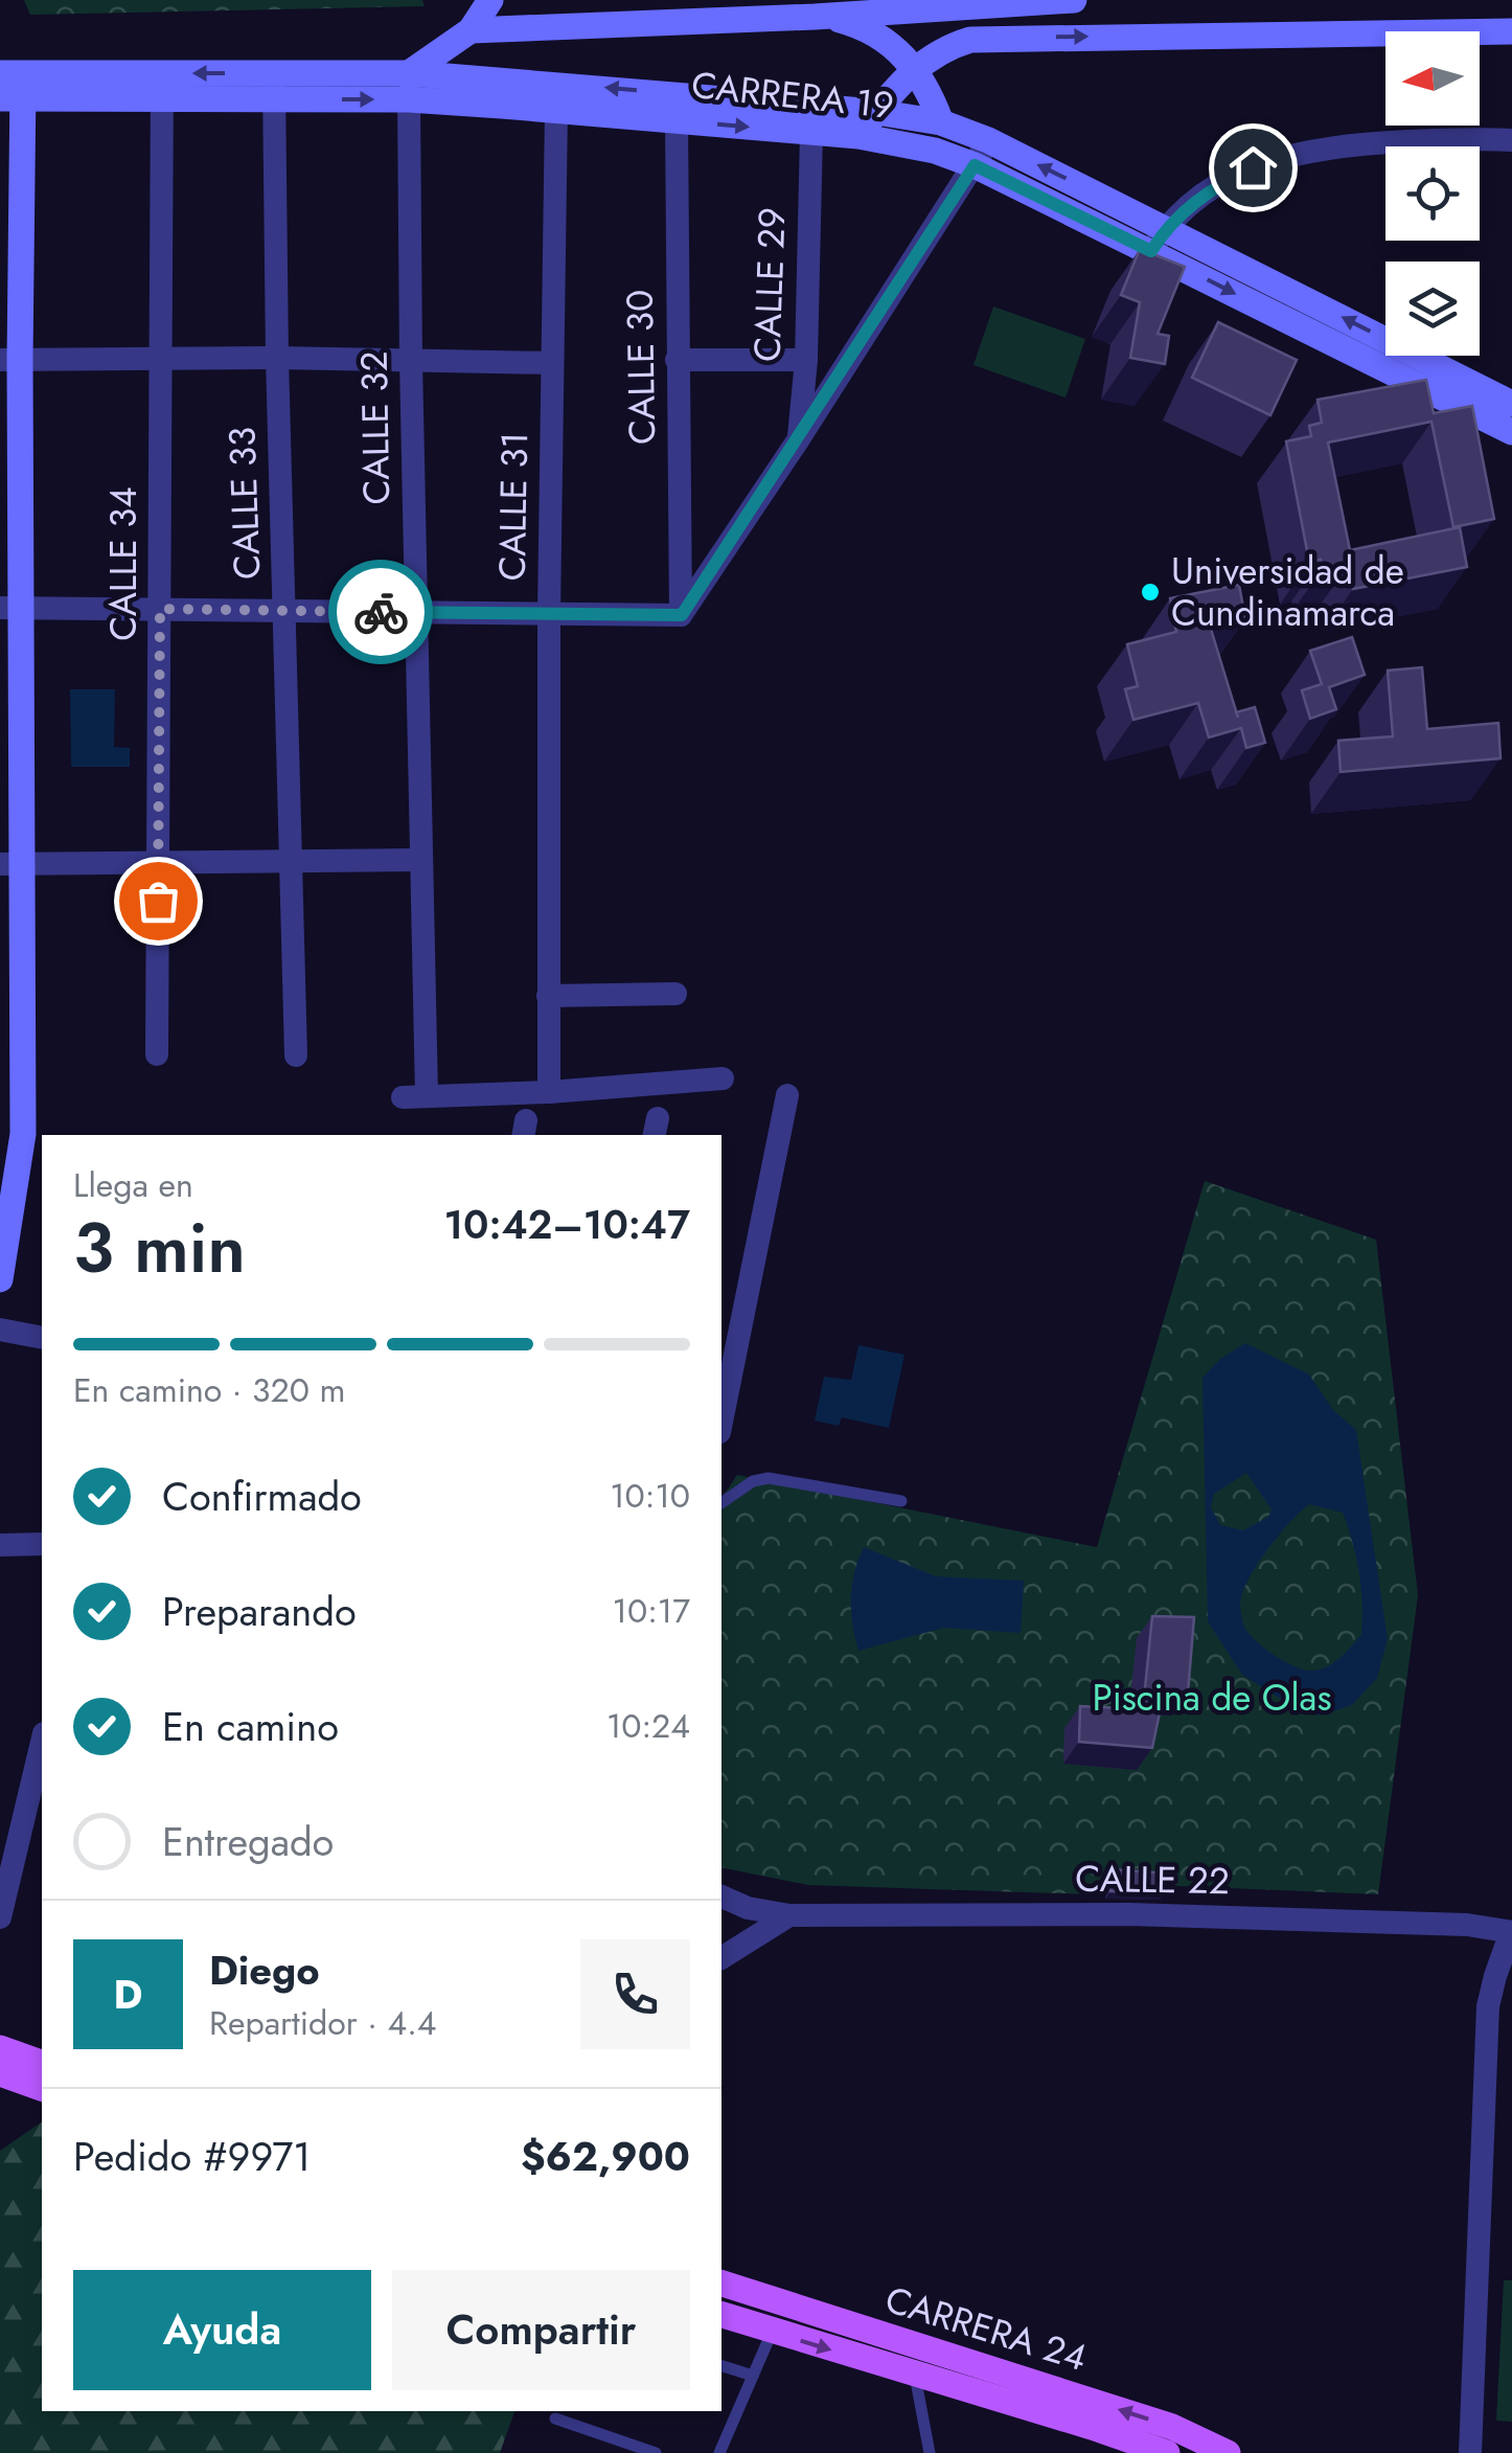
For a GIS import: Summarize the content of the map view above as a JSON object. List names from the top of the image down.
{
  "streets": {
    "main road": ["CARRERA 24"],
    "street": [
      "CARRERA 19",
      "CALLE 29",
      "CALLE 30",
      "CALLE 32",
      "CALLE 33",
      "CALLE 31",
      "CALLE 34",
      "CALLE 22"
    ]
  },
  "crossings": [
    ["CARRERA 19", "CALLE 29"],
    ["CARRERA 19", "CALLE 30"],
    ["CARRERA 19", "CALLE 32"],
    ["CARRERA 19", "CALLE 33"],
    ["CARRERA 19", "CALLE 31"],
    ["CARRERA 19", "CALLE 34"],
    ["CALLE 32", "CALLE 31"]
  ],
  "parks": ["Piscina de Olas"],
  "places": ["Universidad de Cundinamarca"],
  "north": "left",
  "page": {
    "heading": ["3 min", "Llega en", "10:42–10:47"],
    "panel": [
      "Diego",
      "Repartidor · 4.4",
      "Pedido #9971",
      "$62,900"
    ],
    "bar": "En camino · 320 m",
    "list": [
      ["Confirmado", "10:10"],
      ["Preparando", "10:17"],
      ["En camino", "10:24"],
      "Entregado"
    ],
    "round": "D",
    "buttons": ["Ayuda", "Compartir"]
  }
}
